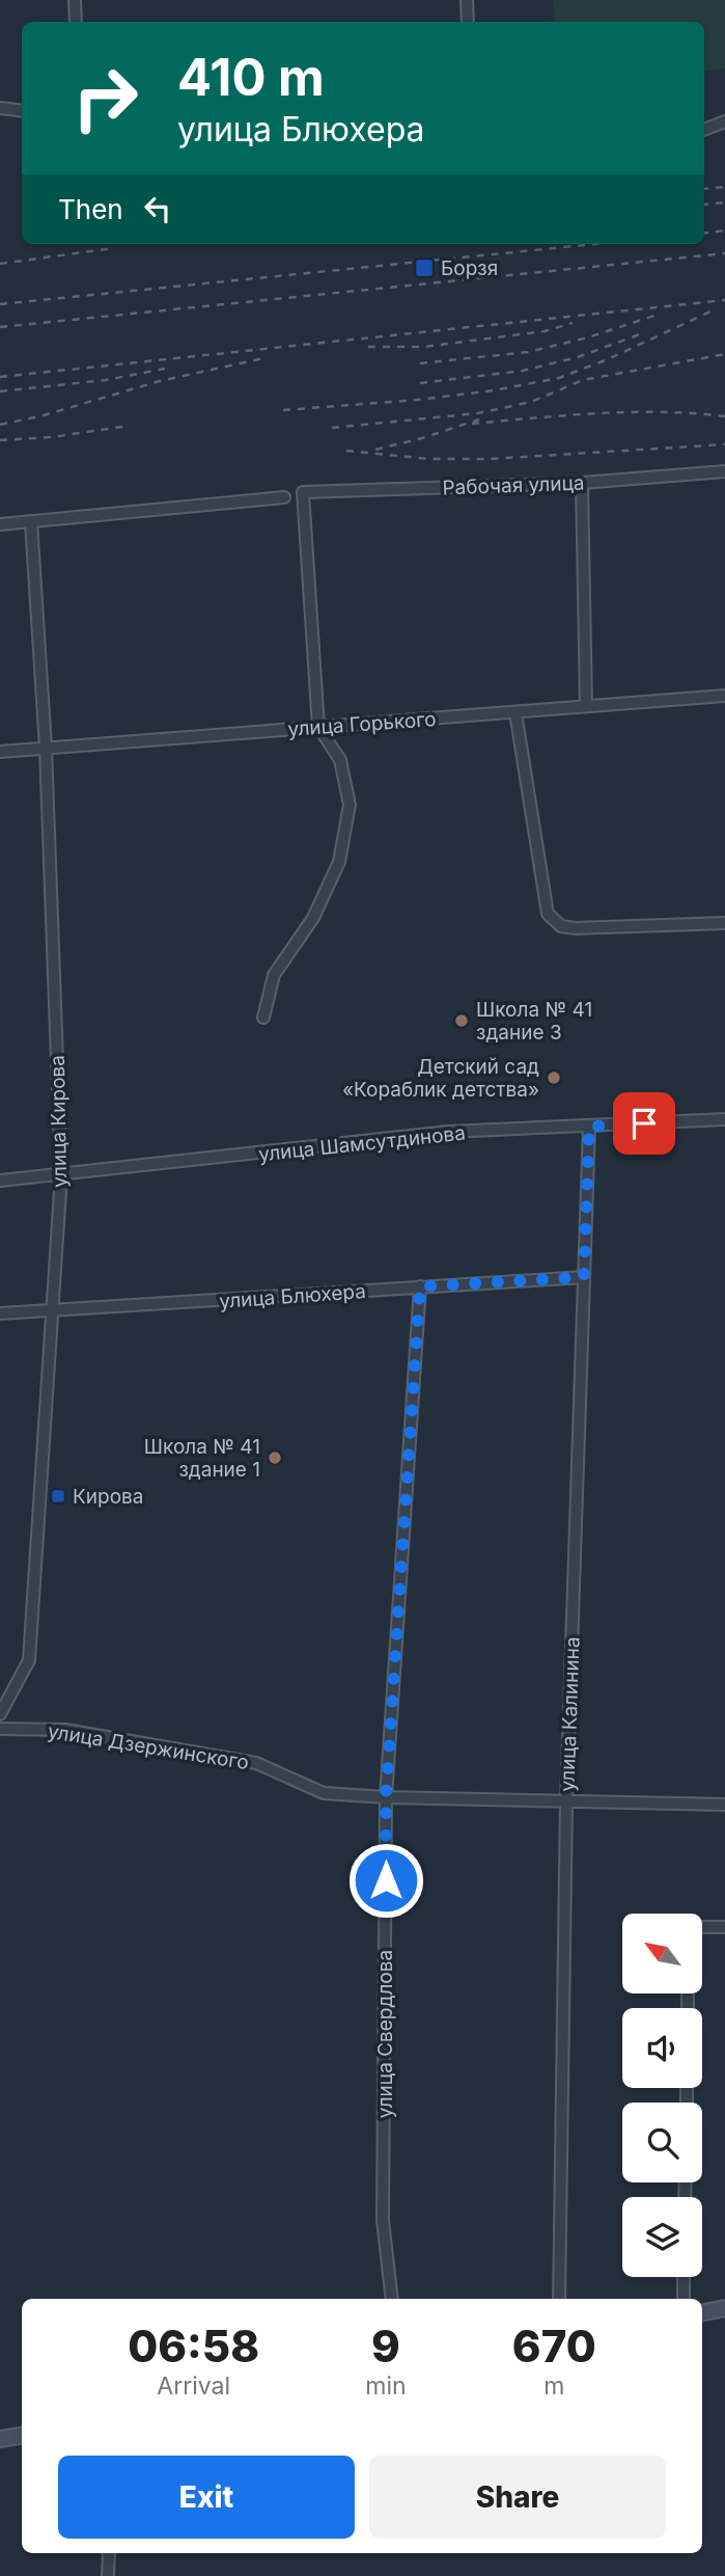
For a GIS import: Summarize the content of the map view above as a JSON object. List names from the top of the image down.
{
  "streets": {
    "street": [
      "Рабочая улица",
      "улица Горького",
      "улица Кирова",
      "улица Шамсутдинова",
      "улица Блюхера",
      "улица Калинина",
      "улица Дзержинского",
      "улица Свердлова"
    ]
  },
  "crossings": [
    ["Рабочая улица", "улица Горького"],
    ["улица Горького", "улица Кирова"],
    ["улица Кирова", "улица Шамсутдинова"],
    ["улица Кирова", "улица Блюхера"],
    ["улица Шамсутдинова", "улица Калинина"],
    ["улица Блюхера", "улица Калинина"],
    ["улица Блюхера", "улица Свердлова"],
    ["улица Калинина", "улица Дзержинского"],
    ["улица Дзержинского", "улица Свердлова"]
  ],
  "places": {
    "transit": ["Борзя", "Кирова"],
    "other": ["Школа № 41 здание 3", "Детский сад «Кораблик детства»", "Школа № 41 здание 1"]
  },
  "north": "top left",
  "page": {
    "turn": ["410 m", "улица Блюхера"],
    "then": "Then",
    "eta": [
      "06:58",
      "Arrival",
      "9",
      "min",
      "670",
      "m"
    ],
    "buttons": ["Exit", "Share"]
  }
}
